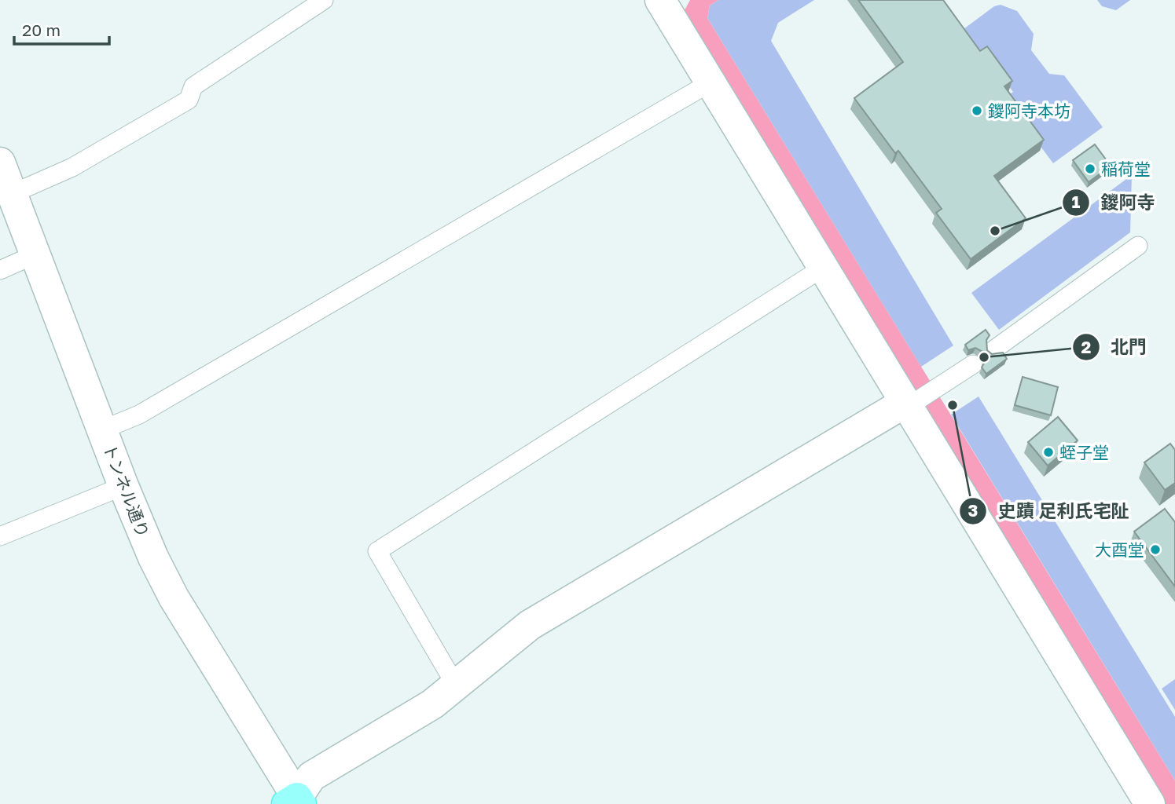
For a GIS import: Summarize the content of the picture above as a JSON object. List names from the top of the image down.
{
  "streets": {
    "street": ["トンネル通り"]
  },
  "places": [
    "鑁阿寺本坊",
    "稲荷堂",
    "鑁阿寺",
    "北門",
    "史蹟 足利氏宅阯",
    "蛭子堂",
    "大酉堂"
  ],
  "scale_bar": "20 m"
}
